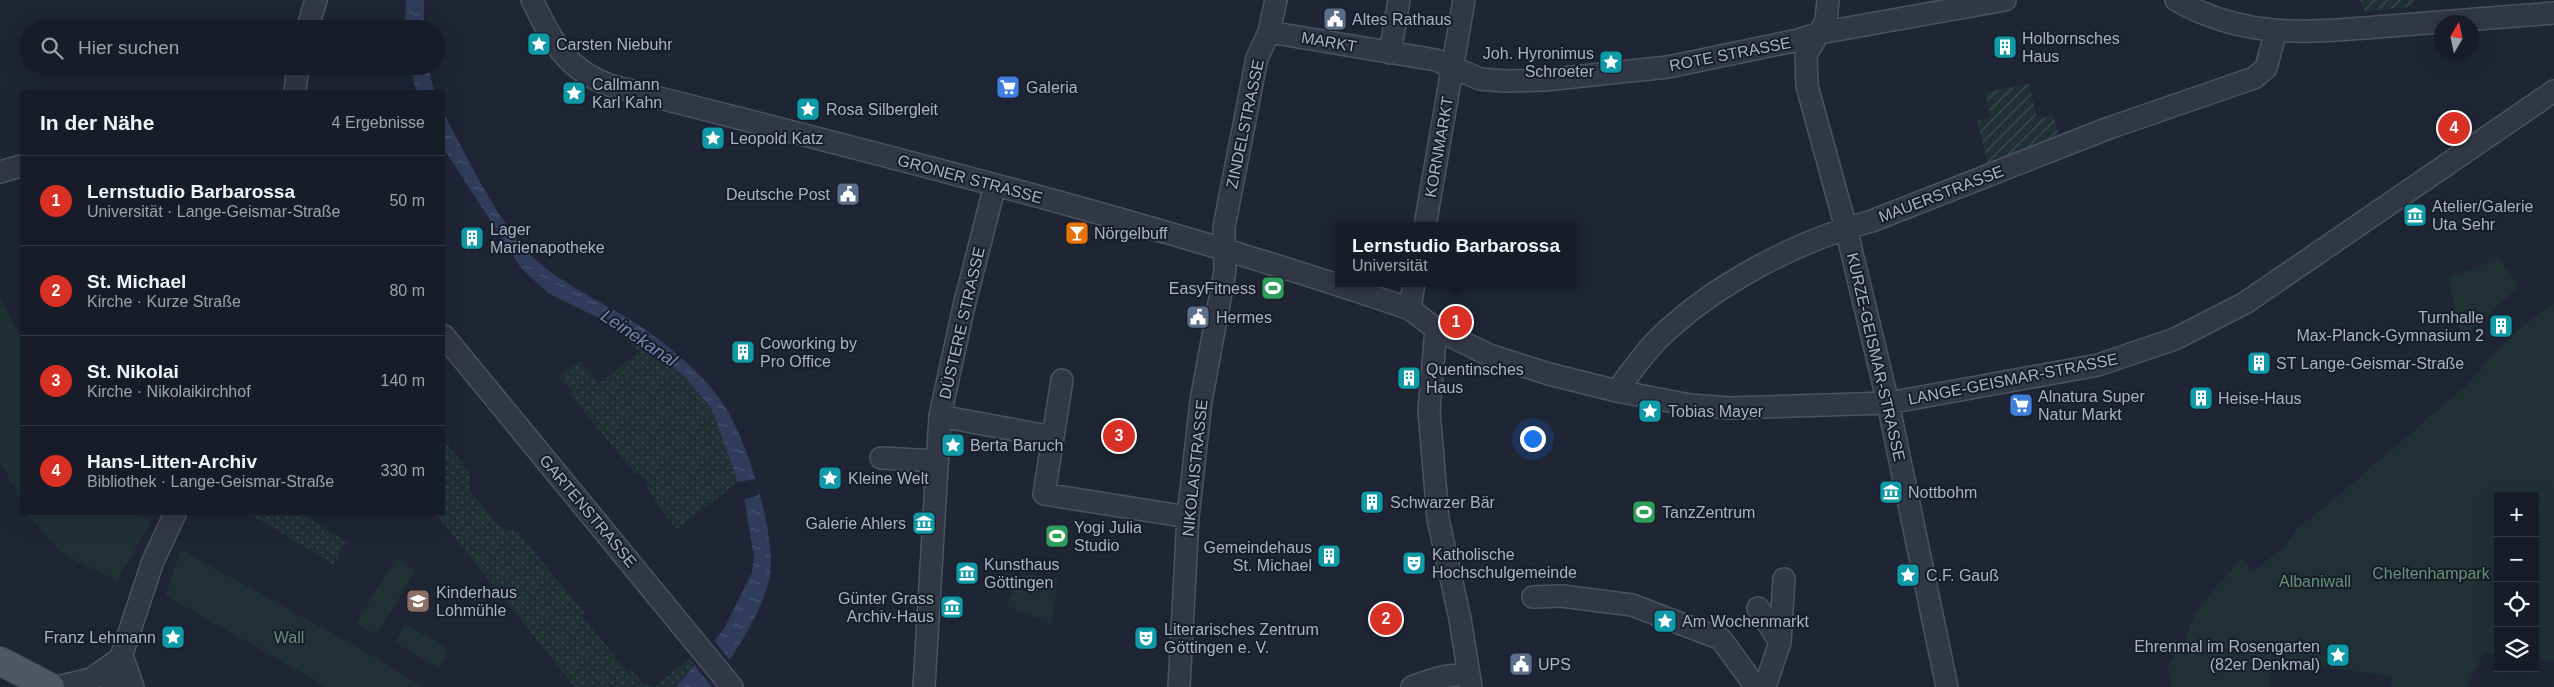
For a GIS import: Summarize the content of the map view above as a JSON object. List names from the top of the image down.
{
  "streets": {
    "street": [
      "MARKT",
      "ROTE STRASSE",
      "ZINDELSTRASSE",
      "KORNMARKT",
      "GRONER STRASSE",
      "MAUERSTRASSE",
      "DÜSTERE STRASSE",
      "KURZE-GEISMAR-STRASSE",
      "LANGE-GEISMAR-STRASSE",
      "NIKOLAISTRASSE",
      "GARTENSTRASSE"
    ]
  },
  "crossings": [
    ["MARKT", "ROTE STRASSE"],
    ["MARKT", "ZINDELSTRASSE"],
    ["MARKT", "KORNMARKT"],
    ["ROTE STRASSE", "KORNMARKT"],
    ["ROTE STRASSE", "KURZE-GEISMAR-STRASSE"],
    ["ZINDELSTRASSE", "GRONER STRASSE"],
    ["ZINDELSTRASSE", "NIKOLAISTRASSE"],
    ["GRONER STRASSE", "DÜSTERE STRASSE"],
    ["GRONER STRASSE", "LANGE-GEISMAR-STRASSE"],
    ["GRONER STRASSE", "NIKOLAISTRASSE"],
    ["MAUERSTRASSE", "KURZE-GEISMAR-STRASSE"],
    ["MAUERSTRASSE", "LANGE-GEISMAR-STRASSE"],
    ["KURZE-GEISMAR-STRASSE", "LANGE-GEISMAR-STRASSE"]
  ],
  "water": ["Leinekanal"],
  "parks": ["Cheltenhampark", "Albaniwall", "Wall"],
  "places": {
    "public building": [
      "Altes Rathaus",
      "Deutsche Post",
      "Hermes",
      "UPS"
    ],
    "place": [
      "Carsten Niebuhr",
      "Joh. Hyronimus Schroeter",
      "Callmann Karl Kahn",
      "Rosa Silbergleit",
      "Leopold Katz",
      "Tobias Mayer",
      "Berta Baruch",
      "Kleine Welt",
      "C.F. Gauß",
      "Am Wochenmarkt",
      "Franz Lehmann",
      "Ehrenmal im Rosengarten (82er Denkmal)"
    ],
    "building": [
      "Holbornsches Haus",
      "Lager Marienapotheke",
      "Turnhalle Max-Planck-Gymnasium 2",
      "Coworking by Pro Office",
      "ST Lange-Geismar-Straße",
      "Quentinsches Haus",
      "Heise-Haus",
      "Schwarzer Bär",
      "Gemeindehaus St. Michael"
    ],
    "supermarket": ["Galeria", "Alnatura Super Natur Markt"],
    "museum": [
      "Atelier/Galerie Uta Sehr",
      "Nottbohm",
      "Galerie Ahlers",
      "Kunsthaus Göttingen",
      "Günter Grass Archiv-Haus"
    ],
    "bar": ["Nörgelbuff"],
    "sports": ["EasyFitness", "TanzZentrum", "Yogi Julia Studio"],
    "theatre": ["Katholische Hochschulgemeinde", "Literarisches Zentrum Göttingen e. V."],
    "school or university": ["Kinderhaus Lohmühle"]
  },
  "north": "top",
  "page": {
    "search": "Hier suchen",
    "heading": ["In der Nähe", "4 Ergebnisse"],
    "pins": [
      "4",
      "1",
      "3",
      "2"
    ],
    "list": [
      {
        "mark": "1",
        "name": "Lernstudio Barbarossa",
        "note": "Universität · Lange-Geismar-Straße",
        "value": "50 m"
      },
      {
        "mark": "2",
        "name": "St. Michael",
        "note": "Kirche · Kurze Straße",
        "value": "80 m"
      },
      {
        "mark": "3",
        "name": "St. Nikolai",
        "note": "Kirche · Nikolaikirchhof",
        "value": "140 m"
      },
      {
        "mark": "4",
        "name": "Hans-Litten-Archiv",
        "note": "Bibliothek · Lange-Geismar-Straße",
        "value": "330 m"
      }
    ],
    "popup": ["Lernstudio Barbarossa", "Universität"],
    "map_buttons": ["+", "−"]
  }
}
